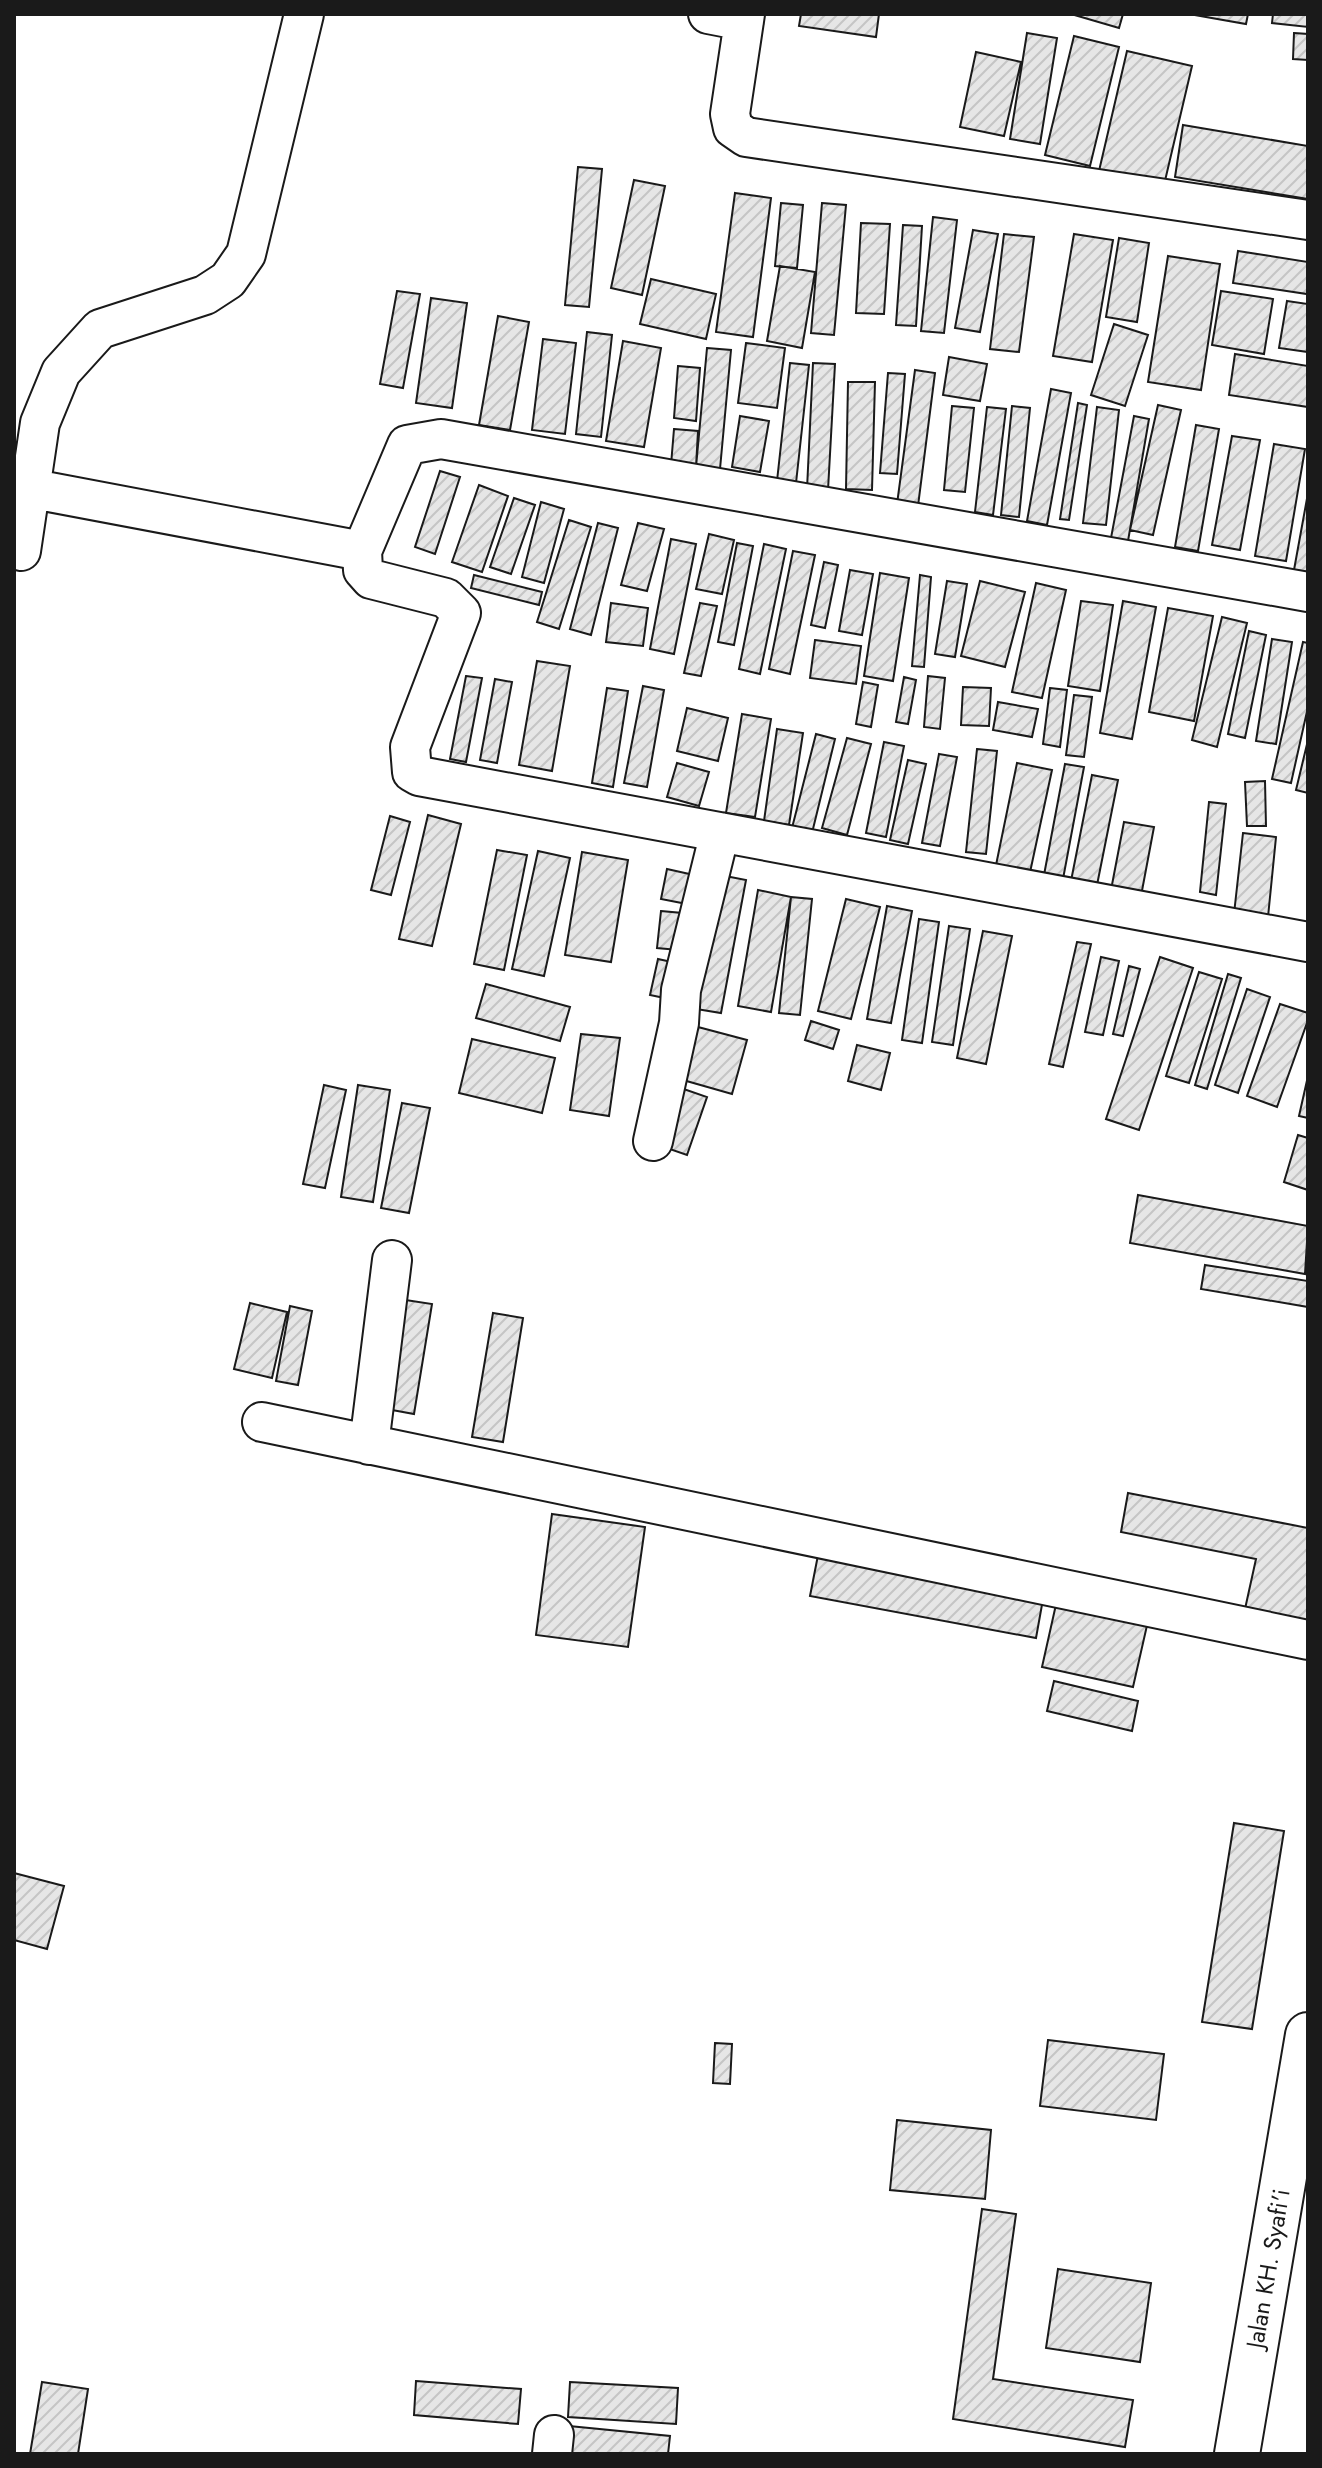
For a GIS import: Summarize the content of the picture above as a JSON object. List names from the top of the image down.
{
  "streets": {
    "main road": ["Jalan KH. Syafi'i"]
  }
}
